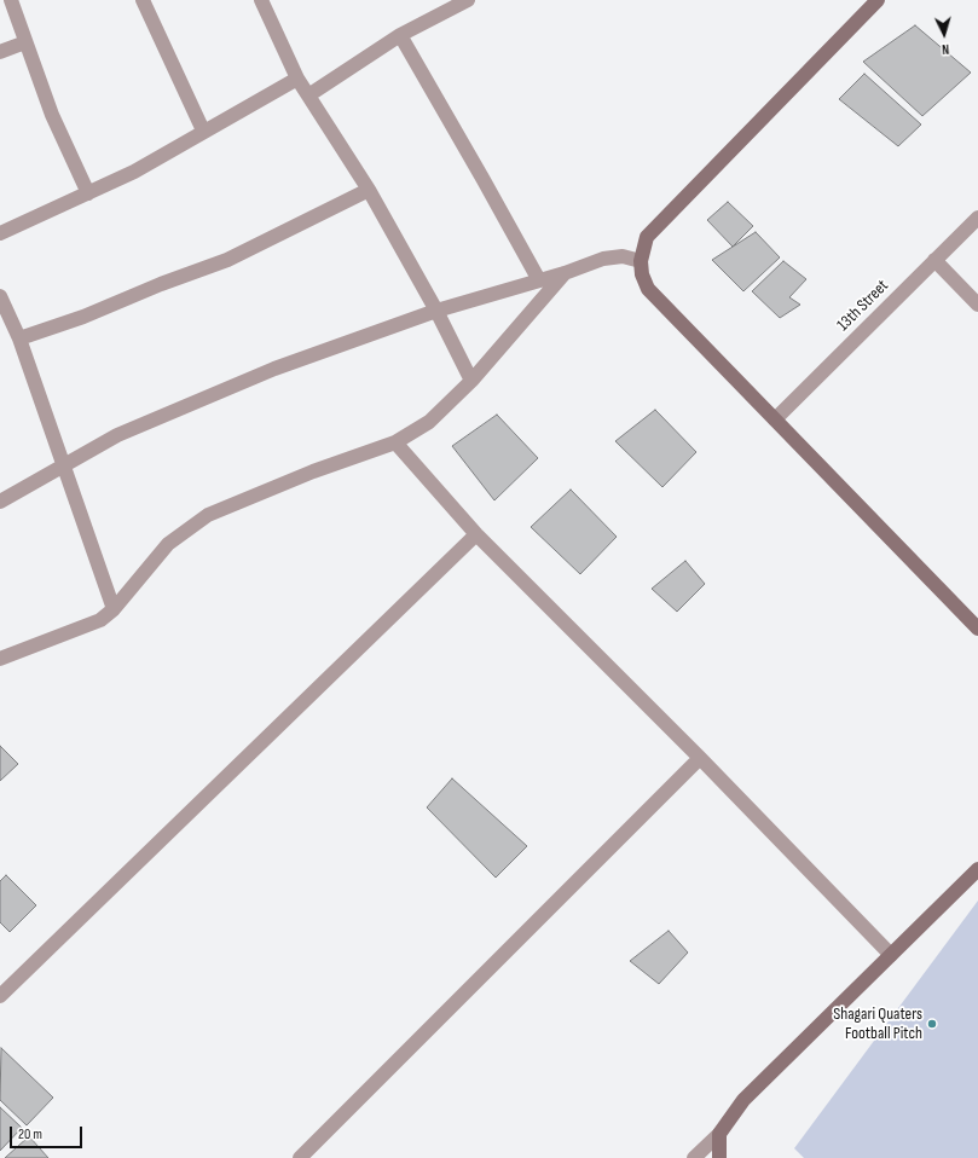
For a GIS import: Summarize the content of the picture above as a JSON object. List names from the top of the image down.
{
  "streets": {
    "street": ["13th Street"]
  },
  "places": ["Shagari Quaters Football Pitch"],
  "scale_bar": "20 m",
  "north": "bottom"
}
